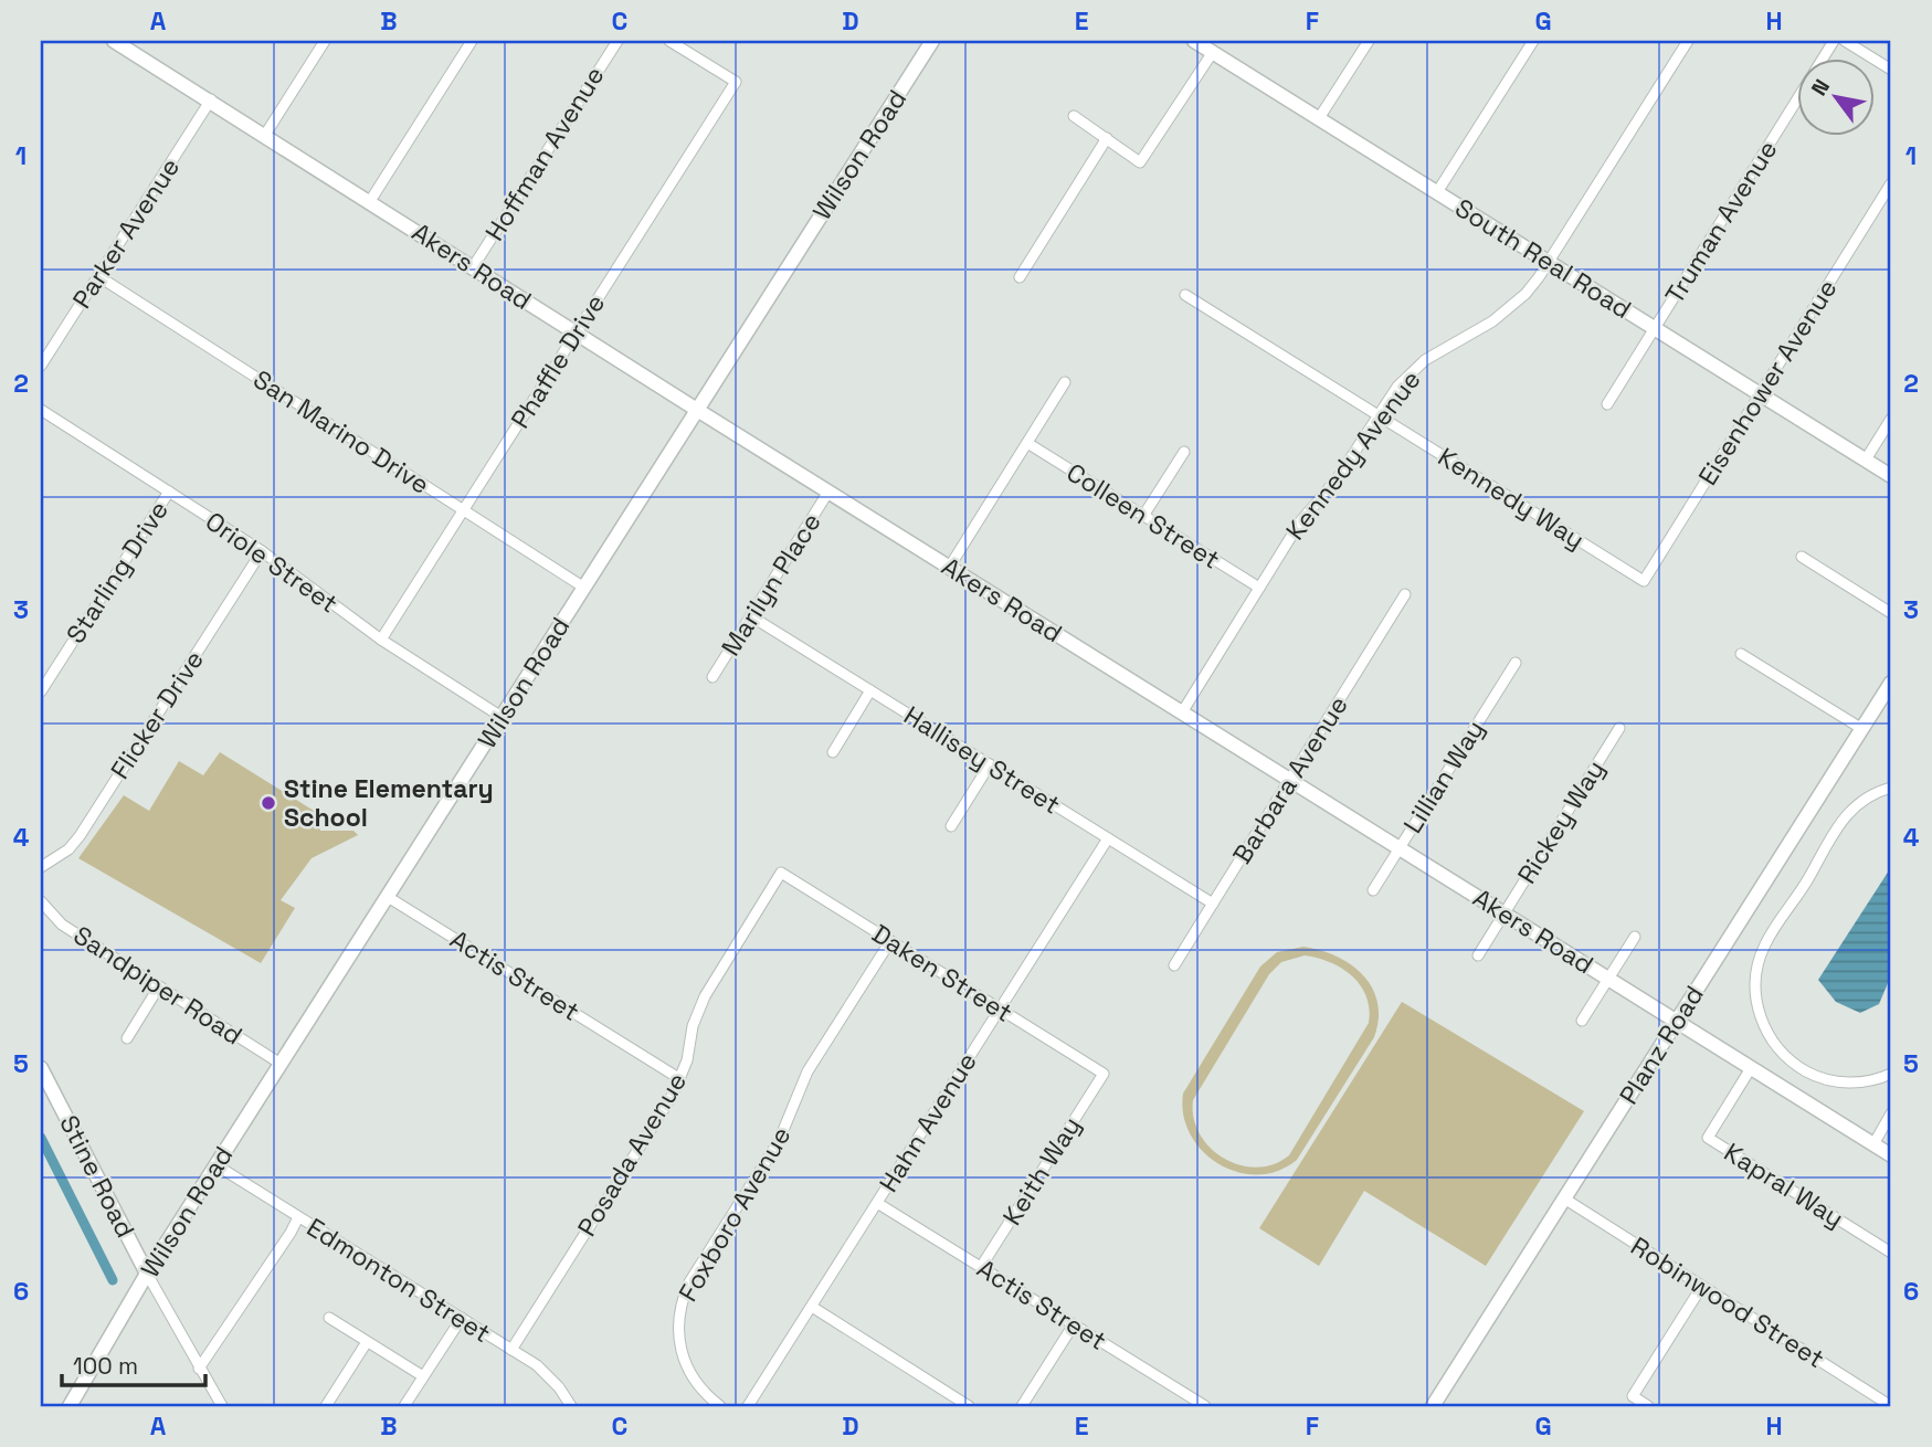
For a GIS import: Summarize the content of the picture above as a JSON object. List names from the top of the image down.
{
  "streets": {
    "street": [
      "Hoffman Avenue",
      "Wilson Road",
      "Truman Avenue",
      "Parker Avenue",
      "South Real Road",
      "Akers Road",
      "Phaffle Drive",
      "Eisenhower Avenue",
      "San Marino Drive",
      "Kennedy Avenue",
      "Kennedy Way",
      "Colleen Street",
      "Oriole Street",
      "Starling Drive",
      "Marilyn Place",
      "Flicker Drive",
      "Hallisey Street",
      "Lillian Way",
      "Barbara Avenue",
      "Rickey Way",
      "Daken Street",
      "Actis Street",
      "Sandpiper Road",
      "Planz Road",
      "Hahn Avenue",
      "Posada Avenue",
      "Keith Way",
      "Stine Road",
      "Kapral Way",
      "Foxboro Avenue",
      "Edmonton Street",
      "Robinwood Street"
    ]
  },
  "crossings": [
    ["Hoffman Avenue", "Akers Road"],
    ["Wilson Road", "Akers Road"],
    ["Wilson Road", "San Marino Drive"],
    ["Wilson Road", "Oriole Street"],
    ["Wilson Road", "Actis Street"],
    ["Wilson Road", "Sandpiper Road"],
    ["Wilson Road", "Stine Road"],
    ["Wilson Road", "Edmonton Street"],
    ["Truman Avenue", "South Real Road"],
    ["Parker Avenue", "Akers Road"],
    ["Parker Avenue", "San Marino Drive"],
    ["South Real Road", "Eisenhower Avenue"],
    ["South Real Road", "Kennedy Avenue"],
    ["Akers Road", "Phaffle Drive"],
    ["Akers Road", "Kennedy Avenue"],
    ["Akers Road", "Marilyn Place"],
    ["Akers Road", "Lillian Way"],
    ["Akers Road", "Barbara Avenue"],
    ["Akers Road", "Rickey Way"],
    ["Akers Road", "Planz Road"],
    ["Akers Road", "Kapral Way"],
    ["Phaffle Drive", "San Marino Drive"],
    ["Phaffle Drive", "Oriole Street"],
    ["Eisenhower Avenue", "Kennedy Way"],
    ["Kennedy Avenue", "Kennedy Way"],
    ["Kennedy Avenue", "Colleen Street"],
    ["Oriole Street", "Starling Drive"],
    ["Oriole Street", "Flicker Drive"],
    ["Marilyn Place", "Hallisey Street"],
    ["Hallisey Street", "Barbara Avenue"],
    ["Hallisey Street", "Hahn Avenue"],
    ["Daken Street", "Hahn Avenue"],
    ["Daken Street", "Posada Avenue"],
    ["Daken Street", "Keith Way"],
    ["Daken Street", "Foxboro Avenue"],
    ["Actis Street", "Hahn Avenue"],
    ["Actis Street", "Posada Avenue"],
    ["Actis Street", "Keith Way"],
    ["Planz Road", "Robinwood Street"],
    ["Posada Avenue", "Edmonton Street"]
  ],
  "places": ["Stine Elementary School"],
  "scale_bar": "100 m",
  "north": "top left",
  "grid": {
    "columns": [
      "A",
      "B",
      "C",
      "D",
      "E",
      "F",
      "G",
      "H"
    ],
    "rows": [
      "1",
      "2",
      "3",
      "4",
      "5",
      "6"
    ]
  }
}
